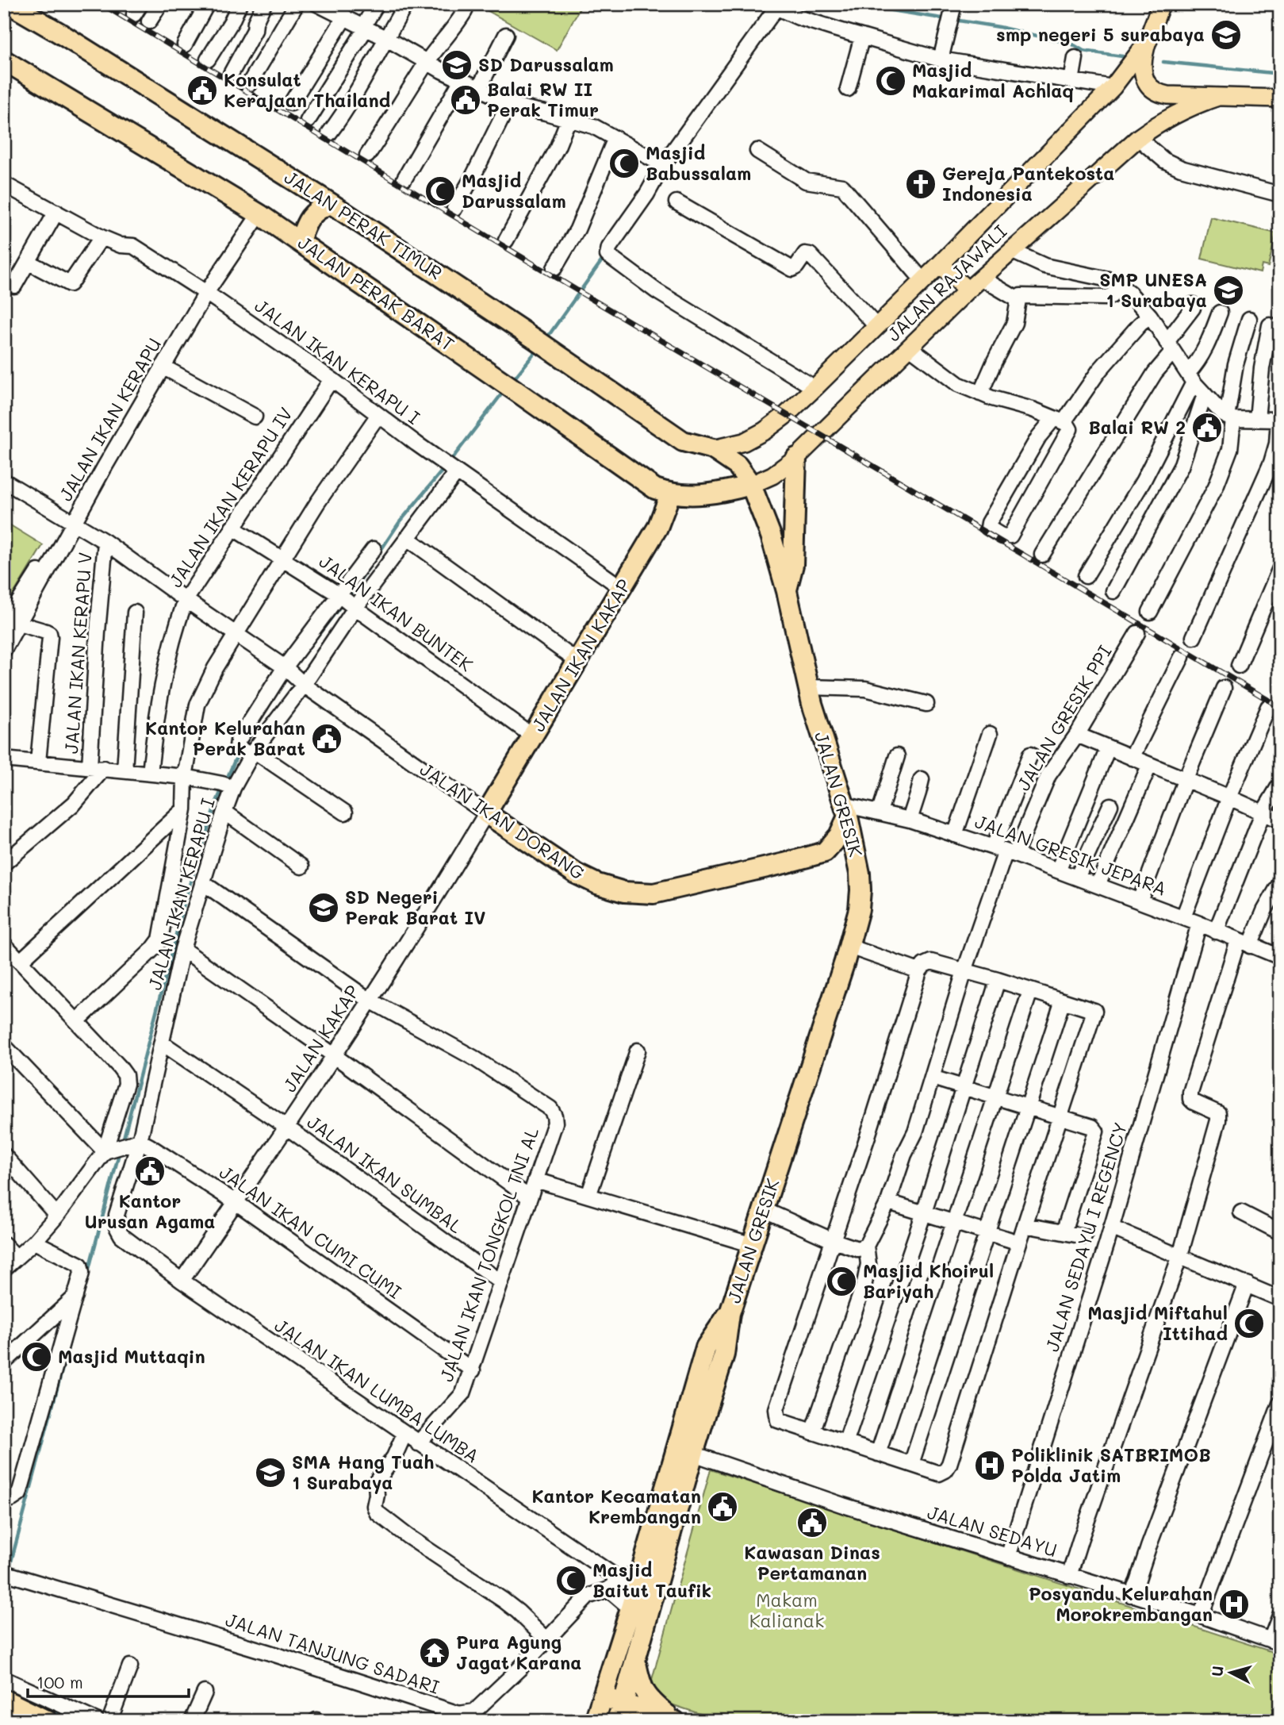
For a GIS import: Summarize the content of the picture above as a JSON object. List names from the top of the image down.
{
  "streets": {
    "highway": [
      "JALAN PERAK TIMUR",
      "JALAN PERAK BARAT",
      "JALAN IKAN KAKAP",
      "JALAN GRESIK",
      "JALAN IKAN DORANG"
    ],
    "main road": ["JALAN RAJAWALI"],
    "street": [
      "JALAN IKAN KERAPU I",
      "JALAN IKAN KERAPU",
      "JALAN IKAN KERAPU IV",
      "JALAN IKAN BUNTEK",
      "JALAN IKAN KERAPU V",
      "JALAN GRESIK PPI",
      "JALAN GRESIK JEPARA",
      "JALAN KAKAP",
      "JALAN IKAN SUMBAL",
      "JALAN IKAN CUMI CUMI",
      "JALAN SEDAYU I REGENCY",
      "JALAN IKAN TONGKOL TNI AL",
      "JALAN IKAN LUMBA LUMBA",
      "JALAN SEDAYU",
      "JALAN TANJUNG SADARI"
    ]
  },
  "crossings": [
    ["JALAN PERAK TIMUR", "JALAN RAJAWALI"],
    ["JALAN PERAK TIMUR", "JALAN GRESIK"],
    ["JALAN RAJAWALI", "JALAN PERAK BARAT"],
    ["JALAN RAJAWALI", "JALAN GRESIK"],
    ["JALAN PERAK BARAT", "JALAN IKAN KERAPU"],
    ["JALAN PERAK BARAT", "JALAN IKAN KAKAP"],
    ["JALAN PERAK BARAT", "JALAN GRESIK"],
    ["JALAN IKAN KERAPU I", "JALAN IKAN KERAPU"],
    ["JALAN IKAN KERAPU I", "JALAN IKAN KERAPU IV"],
    ["JALAN IKAN KERAPU I", "JALAN IKAN BUNTEK"],
    ["JALAN IKAN KERAPU I", "JALAN IKAN DORANG"],
    ["JALAN IKAN KERAPU I", "JALAN IKAN SUMBAL"],
    ["JALAN IKAN KERAPU I", "JALAN IKAN CUMI CUMI"],
    ["JALAN IKAN KERAPU I", "JALAN IKAN TONGKOL TNI AL"],
    ["JALAN IKAN KERAPU I", "JALAN IKAN LUMBA LUMBA"],
    ["JALAN IKAN KERAPU IV", "JALAN IKAN BUNTEK"],
    ["JALAN IKAN BUNTEK", "JALAN IKAN KAKAP"],
    ["JALAN IKAN KAKAP", "JALAN IKAN DORANG"],
    ["JALAN IKAN KAKAP", "JALAN KAKAP"],
    ["JALAN GRESIK PPI", "JALAN GRESIK JEPARA"],
    ["JALAN GRESIK", "JALAN GRESIK JEPARA"],
    ["JALAN GRESIK", "JALAN SEDAYU"],
    ["JALAN GRESIK", "JALAN TANJUNG SADARI"],
    ["JALAN IKAN DORANG", "JALAN KAKAP"],
    ["JALAN GRESIK JEPARA", "JALAN SEDAYU I REGENCY"],
    ["JALAN KAKAP", "JALAN IKAN SUMBAL"],
    ["JALAN KAKAP", "JALAN IKAN CUMI CUMI"],
    ["JALAN KAKAP", "JALAN IKAN TONGKOL TNI AL"],
    ["JALAN KAKAP", "JALAN IKAN LUMBA LUMBA"],
    ["JALAN IKAN SUMBAL", "JALAN IKAN TONGKOL TNI AL"],
    ["JALAN IKAN CUMI CUMI", "JALAN IKAN TONGKOL TNI AL"],
    ["JALAN SEDAYU I REGENCY", "JALAN SEDAYU"],
    ["JALAN IKAN TONGKOL TNI AL", "JALAN IKAN LUMBA LUMBA"],
    ["JALAN IKAN LUMBA LUMBA", "JALAN TANJUNG SADARI"]
  ],
  "parks": ["Makam Kalianak"],
  "places": {
    "school or university": [
      "smp negeri 5 surabaya",
      "SD Darussalam",
      "SMP UNESA 1 Surabaya",
      "SD Negeri Perak Barat IV",
      "SMA Hang Tuah 1 Surabaya"
    ],
    "mosque": [
      "Masjid Makarimal Achlaq",
      "Masjid Babussalam",
      "Masjid Darussalam",
      "Masjid Khoirul Bariyah",
      "Masjid Miftahul Ittihad",
      "Masjid Muttaqin",
      "Masjid Baitut Taufik"
    ],
    "public building": [
      "Konsulat Kerajaan Thailand",
      "Balai RW II Perak Timur",
      "Balai RW 2",
      "Kantor Kelurahan Perak Barat",
      "Kantor Urusan Agama",
      "Kantor Kecamatan Krembangan",
      "Kawasan Dinas Pertamanan"
    ],
    "church": ["Gereja Pantekosta Indonesia"],
    "hospital": ["Poliklinik SATBRIMOB Polda Jatim", "Posyandu Kelurahan Morokrembangan"],
    "temple": ["Pura Agung Jagat Karana"]
  },
  "scale_bar": "100 m",
  "north": "left"
}
